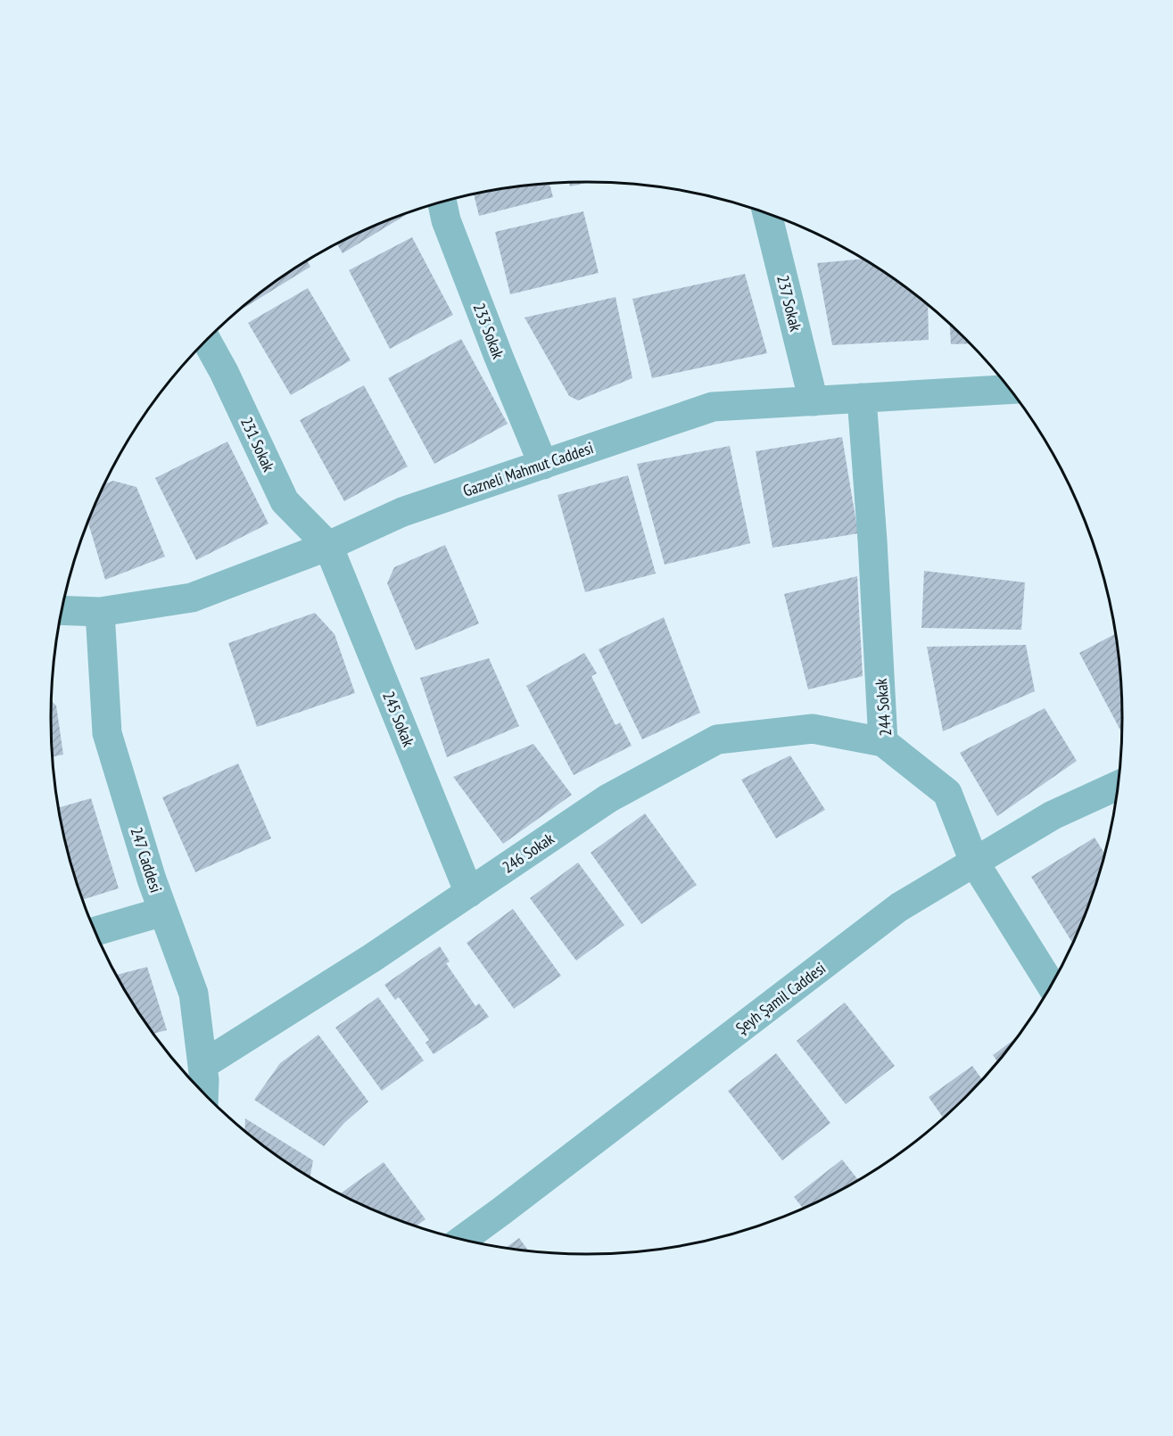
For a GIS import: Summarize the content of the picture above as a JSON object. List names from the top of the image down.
{
  "streets": {
    "street": [
      "237 Sokak",
      "233 Sokak",
      "231 Sokak",
      "Gazneli Mahmut Caddesi",
      "244 Sokak",
      "245 Sokak",
      "246 Sokak",
      "247 Caddesi",
      "Şeyh Şamil Caddesi"
    ]
  },
  "crossings": [
    ["237 Sokak", "Gazneli Mahmut Caddesi"],
    ["233 Sokak", "Gazneli Mahmut Caddesi"],
    ["231 Sokak", "Gazneli Mahmut Caddesi"],
    ["231 Sokak", "245 Sokak"],
    ["Gazneli Mahmut Caddesi", "244 Sokak"],
    ["Gazneli Mahmut Caddesi", "245 Sokak"],
    ["Gazneli Mahmut Caddesi", "247 Caddesi"],
    ["244 Sokak", "246 Sokak"],
    ["244 Sokak", "Şeyh Şamil Caddesi"],
    ["245 Sokak", "246 Sokak"],
    ["246 Sokak", "247 Caddesi"]
  ]
}
